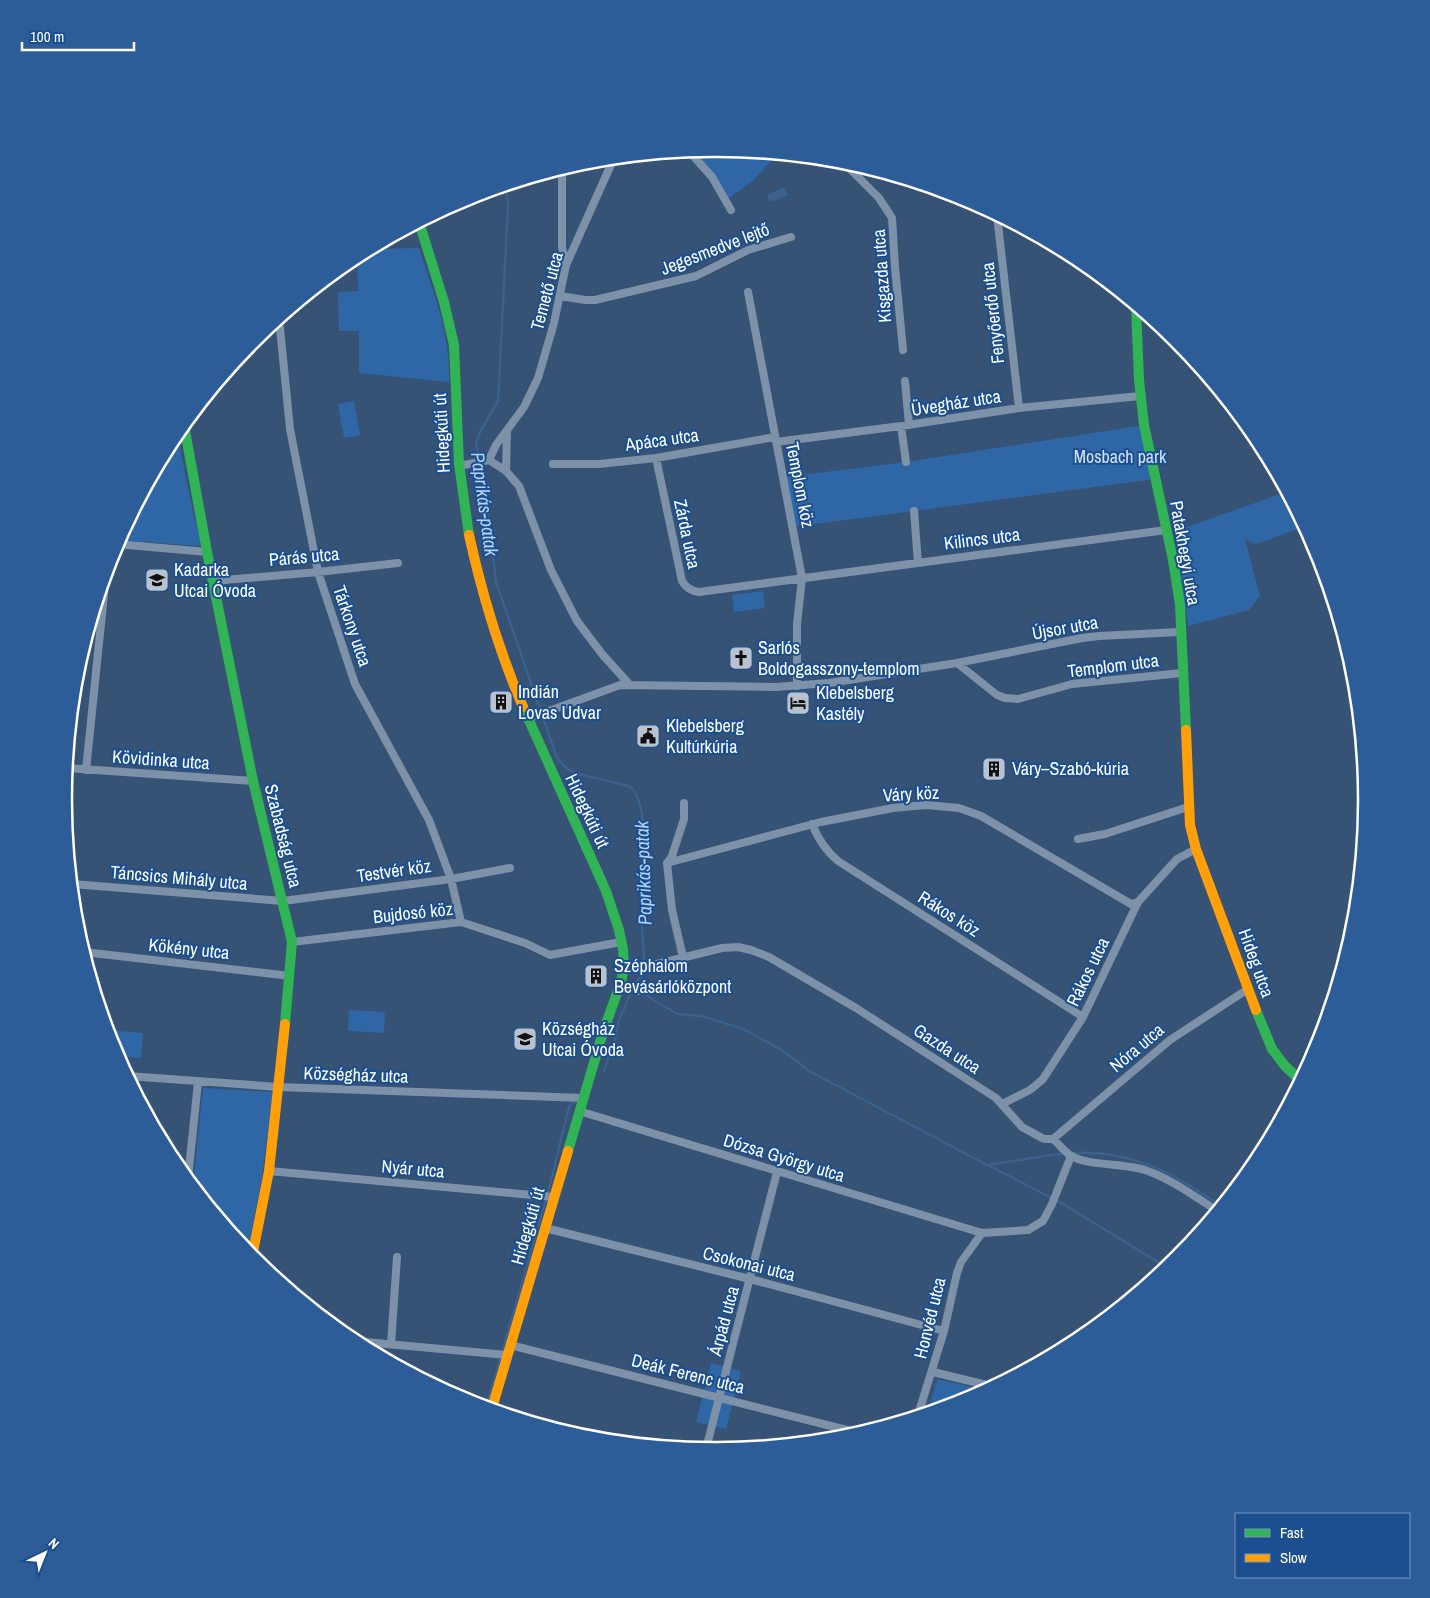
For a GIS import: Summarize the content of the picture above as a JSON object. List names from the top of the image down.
{
  "streets": {
    "street": [
      "Jegesmedve lejtő",
      "Kisgazda utca",
      "Temető utca",
      "Fenyőerdő utca",
      "Üvegház utca",
      "Hidegkúti út",
      "Apáca utca",
      "Templom köz",
      "Zárda utca",
      "Kilincs utca",
      "Patakhegyi utca",
      "Párás utca",
      "Tárkony utca",
      "Újsor utca",
      "Templom utca",
      "Kövidinka utca",
      "Váry köz",
      "Szabadság utca",
      "Testvér köz",
      "Táncsics Mihály utca",
      "Bujdosó köz",
      "Rákos köz",
      "Kökény utca",
      "Hideg utca",
      "Rákos utca",
      "Nóra utca",
      "Gazda utca",
      "Községház utca",
      "Dózsa György utca",
      "Nyár utca",
      "Csokonai utca",
      "Honvéd utca",
      "Árpád utca",
      "Deák Ferenc utca"
    ]
  },
  "crossings": [
    ["Jegesmedve lejtő", "Temető utca"],
    ["Fenyőerdő utca", "Üvegház utca"],
    ["Üvegház utca", "Apáca utca"],
    ["Üvegház utca", "Templom köz"],
    ["Üvegház utca", "Patakhegyi utca"],
    ["Hidegkúti út", "Bujdosó köz"],
    ["Hidegkúti út", "Gazda utca"],
    ["Hidegkúti út", "Községház utca"],
    ["Hidegkúti út", "Dózsa György utca"],
    ["Hidegkúti út", "Nyár utca"],
    ["Hidegkúti út", "Csokonai utca"],
    ["Hidegkúti út", "Deák Ferenc utca"],
    ["Apáca utca", "Templom köz"],
    ["Apáca utca", "Zárda utca"],
    ["Templom köz", "Zárda utca"],
    ["Templom köz", "Kilincs utca"],
    ["Zárda utca", "Kilincs utca"],
    ["Kilincs utca", "Patakhegyi utca"],
    ["Patakhegyi utca", "Újsor utca"],
    ["Patakhegyi utca", "Templom utca"],
    ["Patakhegyi utca", "Hideg utca"],
    ["Patakhegyi utca", "Rákos utca"],
    ["Párás utca", "Tárkony utca"],
    ["Párás utca", "Szabadság utca"],
    ["Tárkony utca", "Testvér köz"],
    ["Tárkony utca", "Bujdosó köz"],
    ["Újsor utca", "Templom utca"],
    ["Kövidinka utca", "Szabadság utca"],
    ["Váry köz", "Rákos köz"],
    ["Váry köz", "Rákos utca"],
    ["Szabadság utca", "Testvér köz"],
    ["Szabadság utca", "Táncsics Mihály utca"],
    ["Szabadság utca", "Bujdosó köz"],
    ["Szabadság utca", "Kökény utca"],
    ["Szabadság utca", "Községház utca"],
    ["Szabadság utca", "Nyár utca"],
    ["Testvér köz", "Táncsics Mihály utca"],
    ["Rákos köz", "Rákos utca"],
    ["Hideg utca", "Rákos utca"],
    ["Hideg utca", "Nóra utca"],
    ["Rákos utca", "Gazda utca"],
    ["Nóra utca", "Gazda utca"],
    ["Dózsa György utca", "Honvéd utca"],
    ["Dózsa György utca", "Árpád utca"],
    ["Csokonai utca", "Honvéd utca"],
    ["Csokonai utca", "Árpád utca"],
    ["Árpád utca", "Deák Ferenc utca"]
  ],
  "water": ["Paprikás-patak"],
  "parks": ["Mosbach park"],
  "places": {
    "school or university": ["Kadarka Utcai Óvoda", "Községház Utcai Óvoda"],
    "church": ["Sarlós Boldogasszony-templom"],
    "building": ["Indián Lovas Udvar", "Váry–Szabó-kúria", "Széphalom Bevásárlóközpont"],
    "hotel": ["Klebelsberg Kastély"],
    "public building": ["Klebelsberg Kultúrkúria"]
  },
  "legend": ["Fast", "Slow"],
  "scale_bar": "100 m",
  "north": "top right"
}
